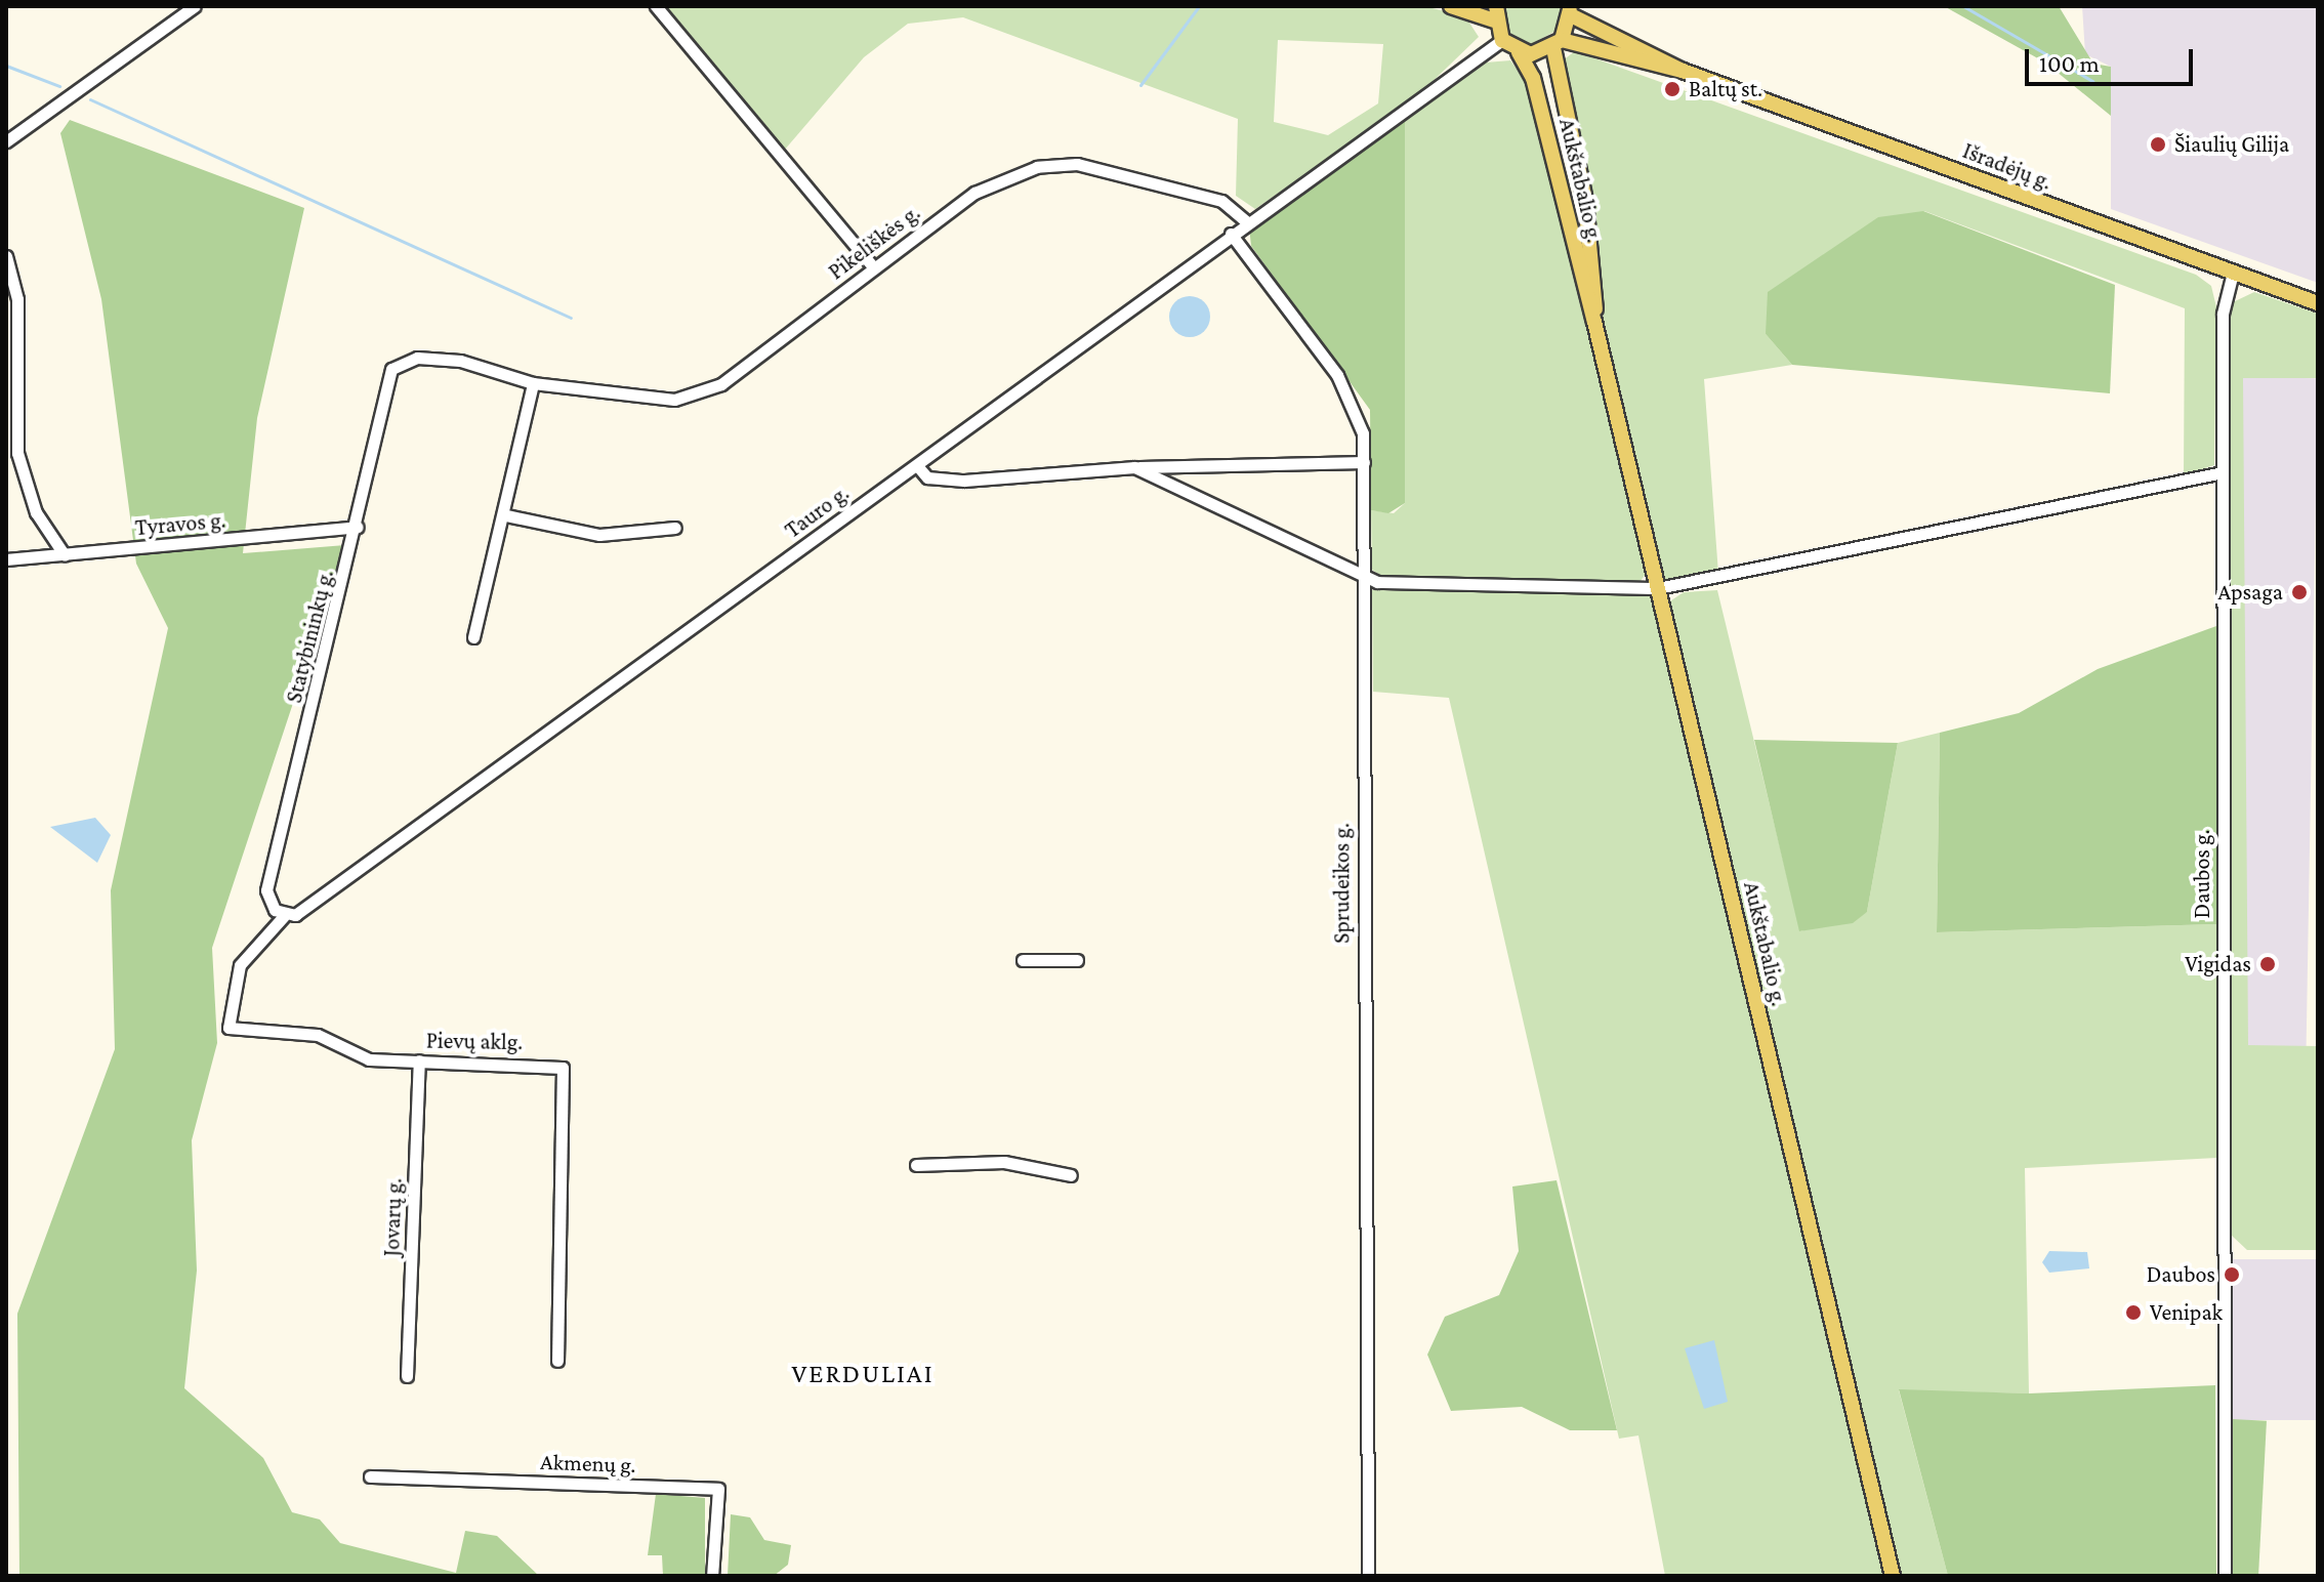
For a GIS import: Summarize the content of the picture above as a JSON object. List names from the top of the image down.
{
  "streets": {
    "main road": ["Išradėjų g.", "Aukštabalio g."],
    "street": [
      "Pikeliškės g.",
      "Tauro g.",
      "Tyravos g.",
      "Statybininkų g.",
      "Daubos g.",
      "Sprudeikos g.",
      "Pievų aklg.",
      "Jovarų g.",
      "Akmenų g."
    ]
  },
  "crossings": [
    ["Išradėjų g.", "Aukštabalio g."],
    ["Išradėjų g.", "Daubos g."],
    ["Pikeliškės g.", "Tauro g."],
    ["Pikeliškės g.", "Statybininkų g."],
    ["Tauro g.", "Statybininkų g."],
    ["Tauro g.", "Sprudeikos g."],
    ["Tauro g.", "Pievų aklg."],
    ["Tyravos g.", "Statybininkų g."],
    ["Statybininkų g.", "Pievų aklg."],
    ["Pievų aklg.", "Jovarų g."]
  ],
  "districts": ["VERDULIAI"],
  "places": [
    "Baltų st.",
    "Šiaulių Gilija",
    "Apsaga",
    "Vigidas",
    "Daubos",
    "Venipak"
  ],
  "scale_bar": "100 m"
}
